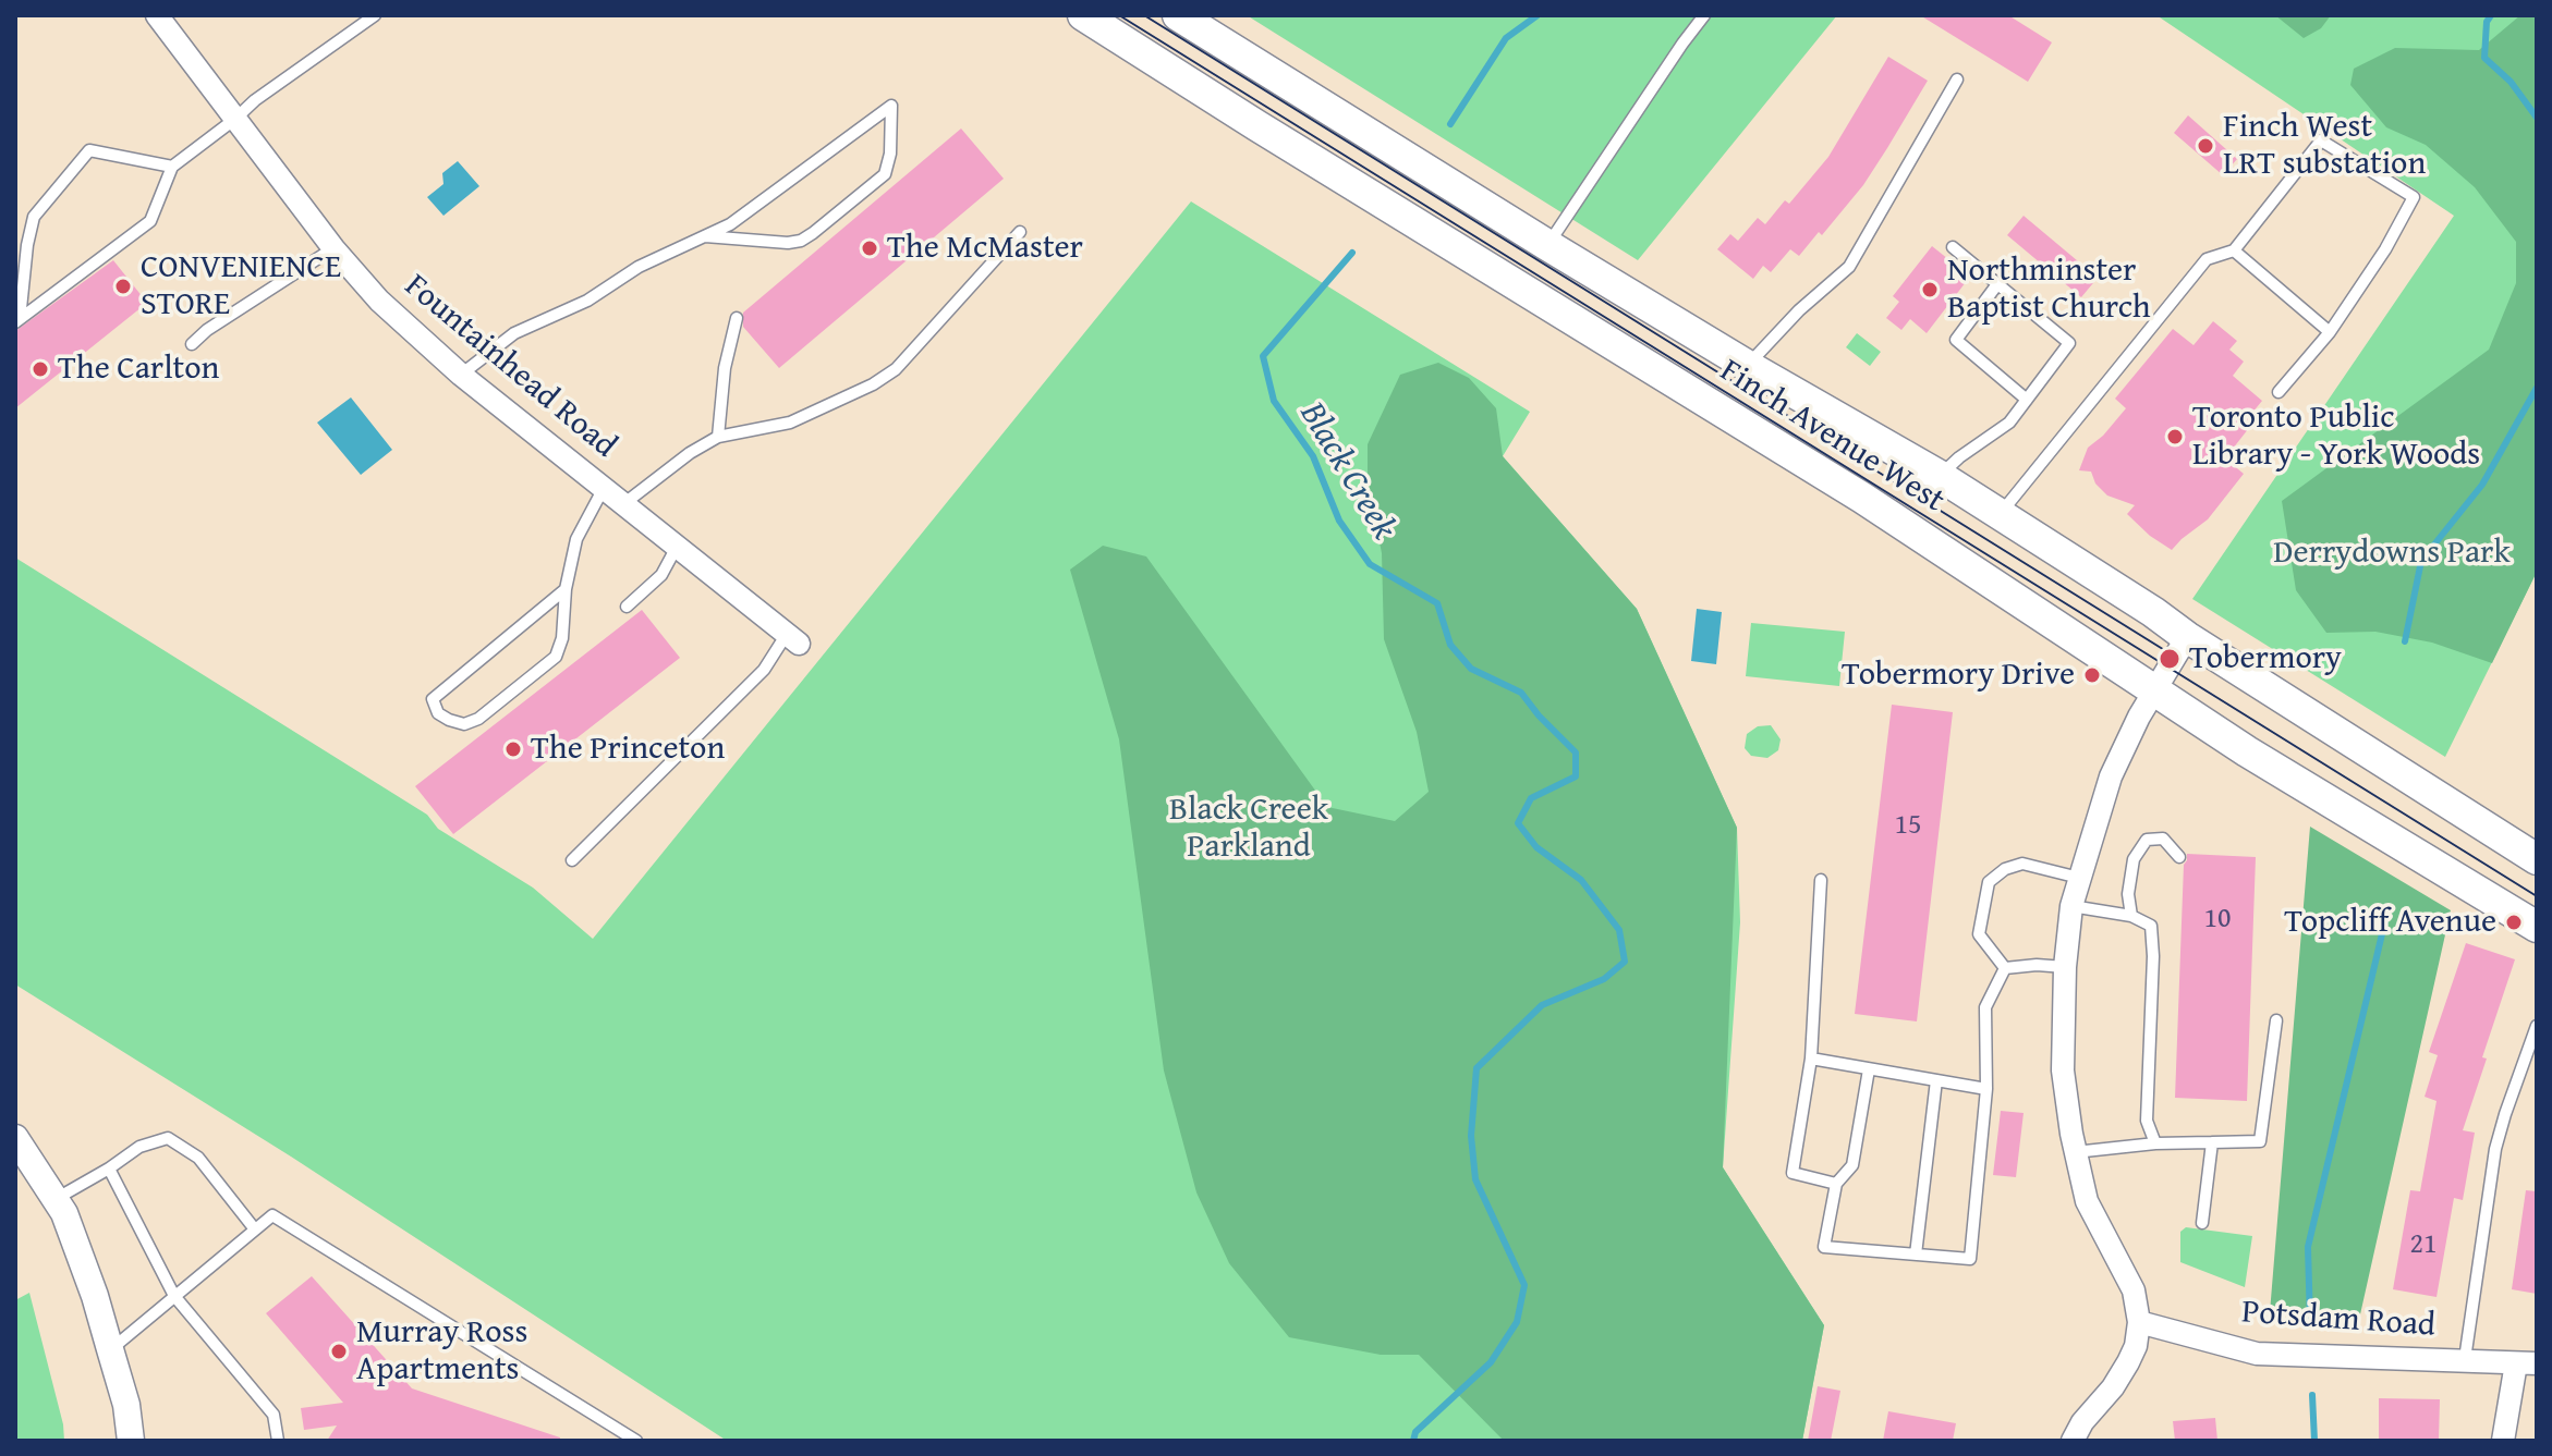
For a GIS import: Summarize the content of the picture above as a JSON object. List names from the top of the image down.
{
  "streets": {
    "main road": ["Finch Avenue West"],
    "street": ["Fountainhead Road", "Potsdam Road"]
  },
  "water": ["Black Creek"],
  "parks": ["Derrydowns Park", "Black Creek Parkland"],
  "places": [
    "Finch West LRT substation",
    "The McMaster",
    "CONVENIENCE STORE",
    "Northminster Baptist Church",
    "The Carlton",
    "Toronto Public Library - York Woods",
    "Tobermory",
    "Tobermory Drive",
    "The Princeton",
    "Topcliff Avenue",
    "Murray Ross Apartments"
  ],
  "house_numbers": ["15", "10", "21"]
}
